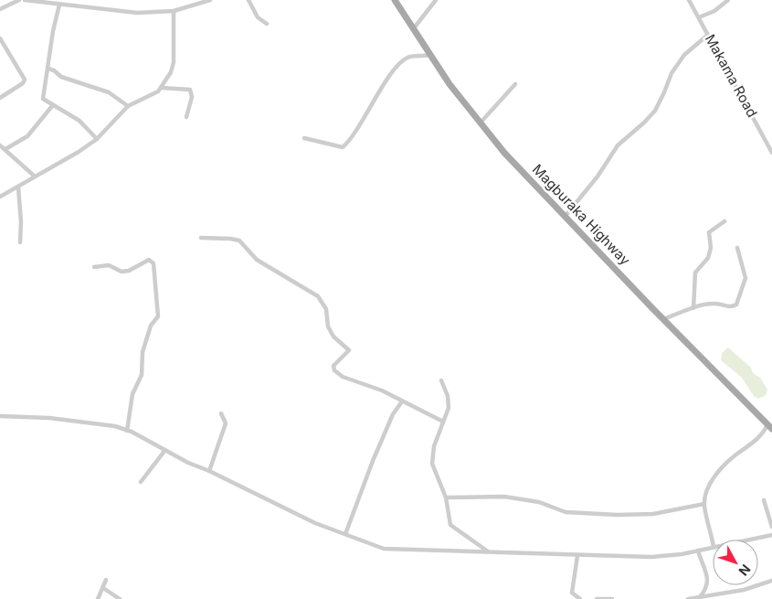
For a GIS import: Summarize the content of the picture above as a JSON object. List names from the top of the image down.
{
  "streets": {
    "main road": ["Magburaka Highway"],
    "street": ["Makama Road"]
  },
  "north": "bottom right"
}
